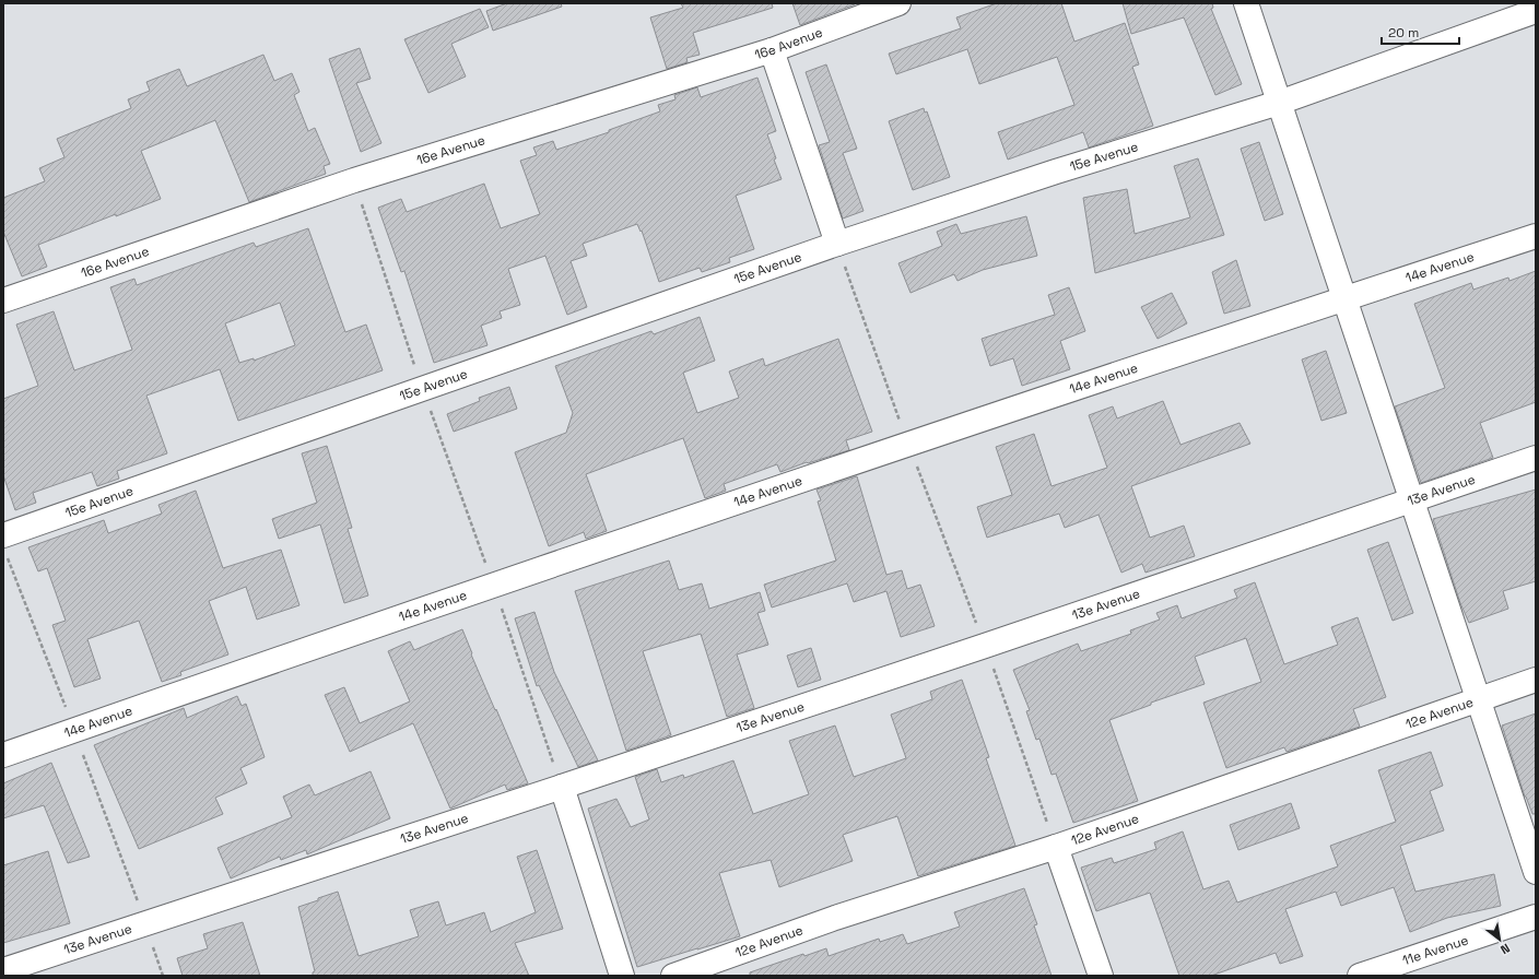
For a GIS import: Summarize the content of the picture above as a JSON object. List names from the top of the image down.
{
  "streets": {
    "street": [
      "16e Avenue",
      "15e Avenue",
      "14e Avenue",
      "13e Avenue",
      "12e Avenue",
      "11e Avenue"
    ]
  },
  "scale_bar": "20 m",
  "north": "bottom right"
}
